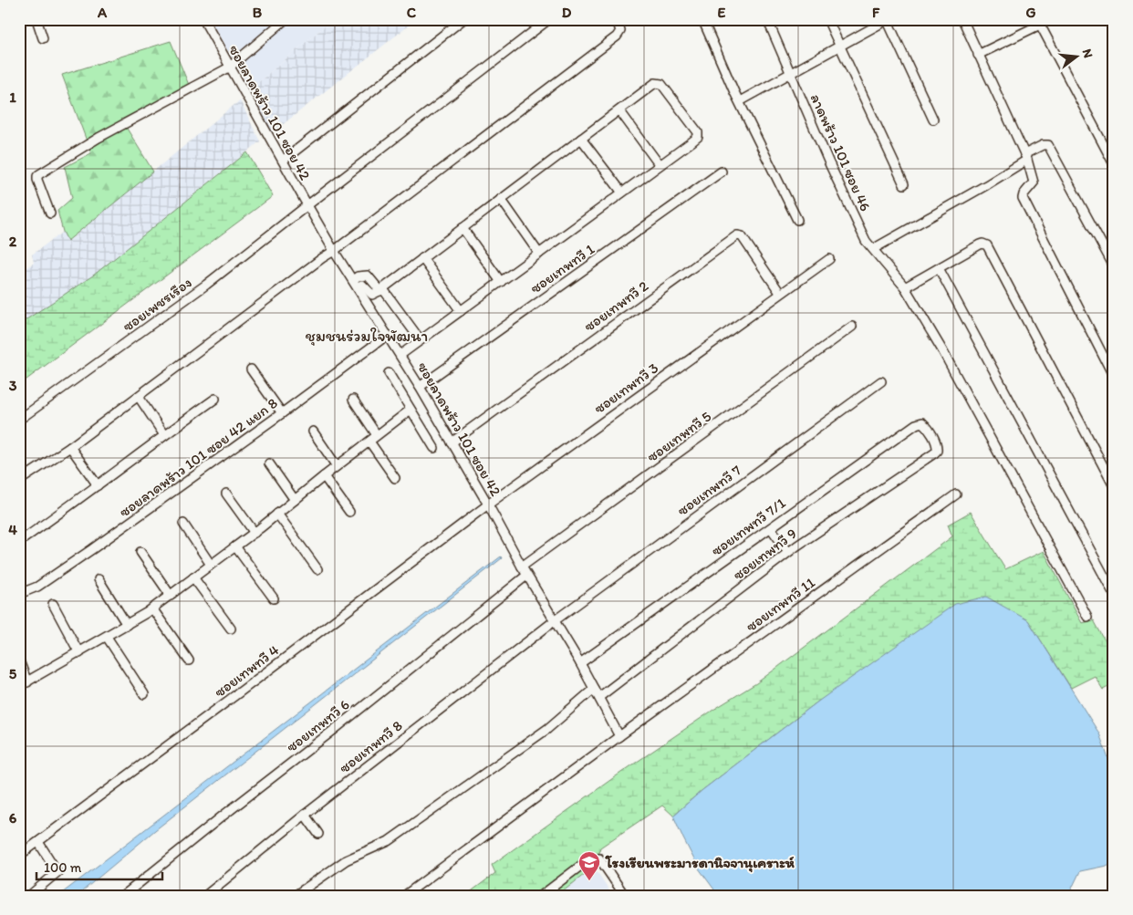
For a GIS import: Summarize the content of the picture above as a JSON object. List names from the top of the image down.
{
  "streets": {
    "street": [
      "ซอยลาดพร้าว 101 ซอย 42",
      "ลาดพร้าว 101 ซอย 46",
      "ซอยเทพทวี 1",
      "ซอยเพชรเรือง",
      "ซอยเทพทวี 2",
      "ซอยเทพทวี 3",
      "ซอยเทพทวี 5",
      "ซอยลาดพร้าว 101 ซอย 42 แยก 8",
      "ซอยเทพทวี 7",
      "ซอยเทพทวี 7/1",
      "ซอยเทพทวี 9",
      "ซอยเทพทวี 11",
      "ซอยเทพทวี 4",
      "ซอยเทพทวี 6",
      "ซอยเทพทวี 8"
    ]
  },
  "crossings": [
    ["ซอยลาดพร้าว 101 ซอย 42", "ซอยเทพทวี 1"],
    ["ซอยลาดพร้าว 101 ซอย 42", "ซอยเพชรเรือง"],
    ["ซอยลาดพร้าว 101 ซอย 42", "ซอยเทพทวี 2"],
    ["ซอยลาดพร้าว 101 ซอย 42", "ซอยเทพทวี 3"],
    ["ซอยลาดพร้าว 101 ซอย 42", "ซอยเทพทวี 5"],
    ["ซอยลาดพร้าว 101 ซอย 42", "ซอยลาดพร้าว 101 ซอย 42 แยก 8"],
    ["ซอยลาดพร้าว 101 ซอย 42", "ซอยเทพทวี 7"],
    ["ซอยลาดพร้าว 101 ซอย 42", "ซอยเทพทวี 7/1"],
    ["ซอยลาดพร้าว 101 ซอย 42", "ซอยเทพทวี 9"],
    ["ซอยลาดพร้าว 101 ซอย 42", "ซอยเทพทวี 11"],
    ["ซอยลาดพร้าว 101 ซอย 42", "ซอยเทพทวี 4"],
    ["ซอยลาดพร้าว 101 ซอย 42", "ซอยเทพทวี 6"],
    ["ซอยลาดพร้าว 101 ซอย 42", "ซอยเทพทวี 8"],
    ["ซอยเทพทวี 2", "ซอยเทพทวี 3"],
    ["ซอยเทพทวี 3", "ซอยเทพทวี 4"],
    ["ซอยเทพทวี 7", "ซอยเทพทวี 8"],
    ["ซอยเทพทวี 7/1", "ซอยเทพทวี 9"]
  ],
  "districts": ["ชุมชนร่วมใจพัฒนา"],
  "places": {
    "school or university": ["โรงเรียนพระมารดานิจจานุเคราะห์"]
  },
  "scale_bar": "100 m",
  "north": "right",
  "grid": {
    "columns": [
      "A",
      "B",
      "C",
      "D",
      "E",
      "F",
      "G"
    ],
    "rows": [
      "1",
      "2",
      "3",
      "4",
      "5",
      "6"
    ]
  }
}
